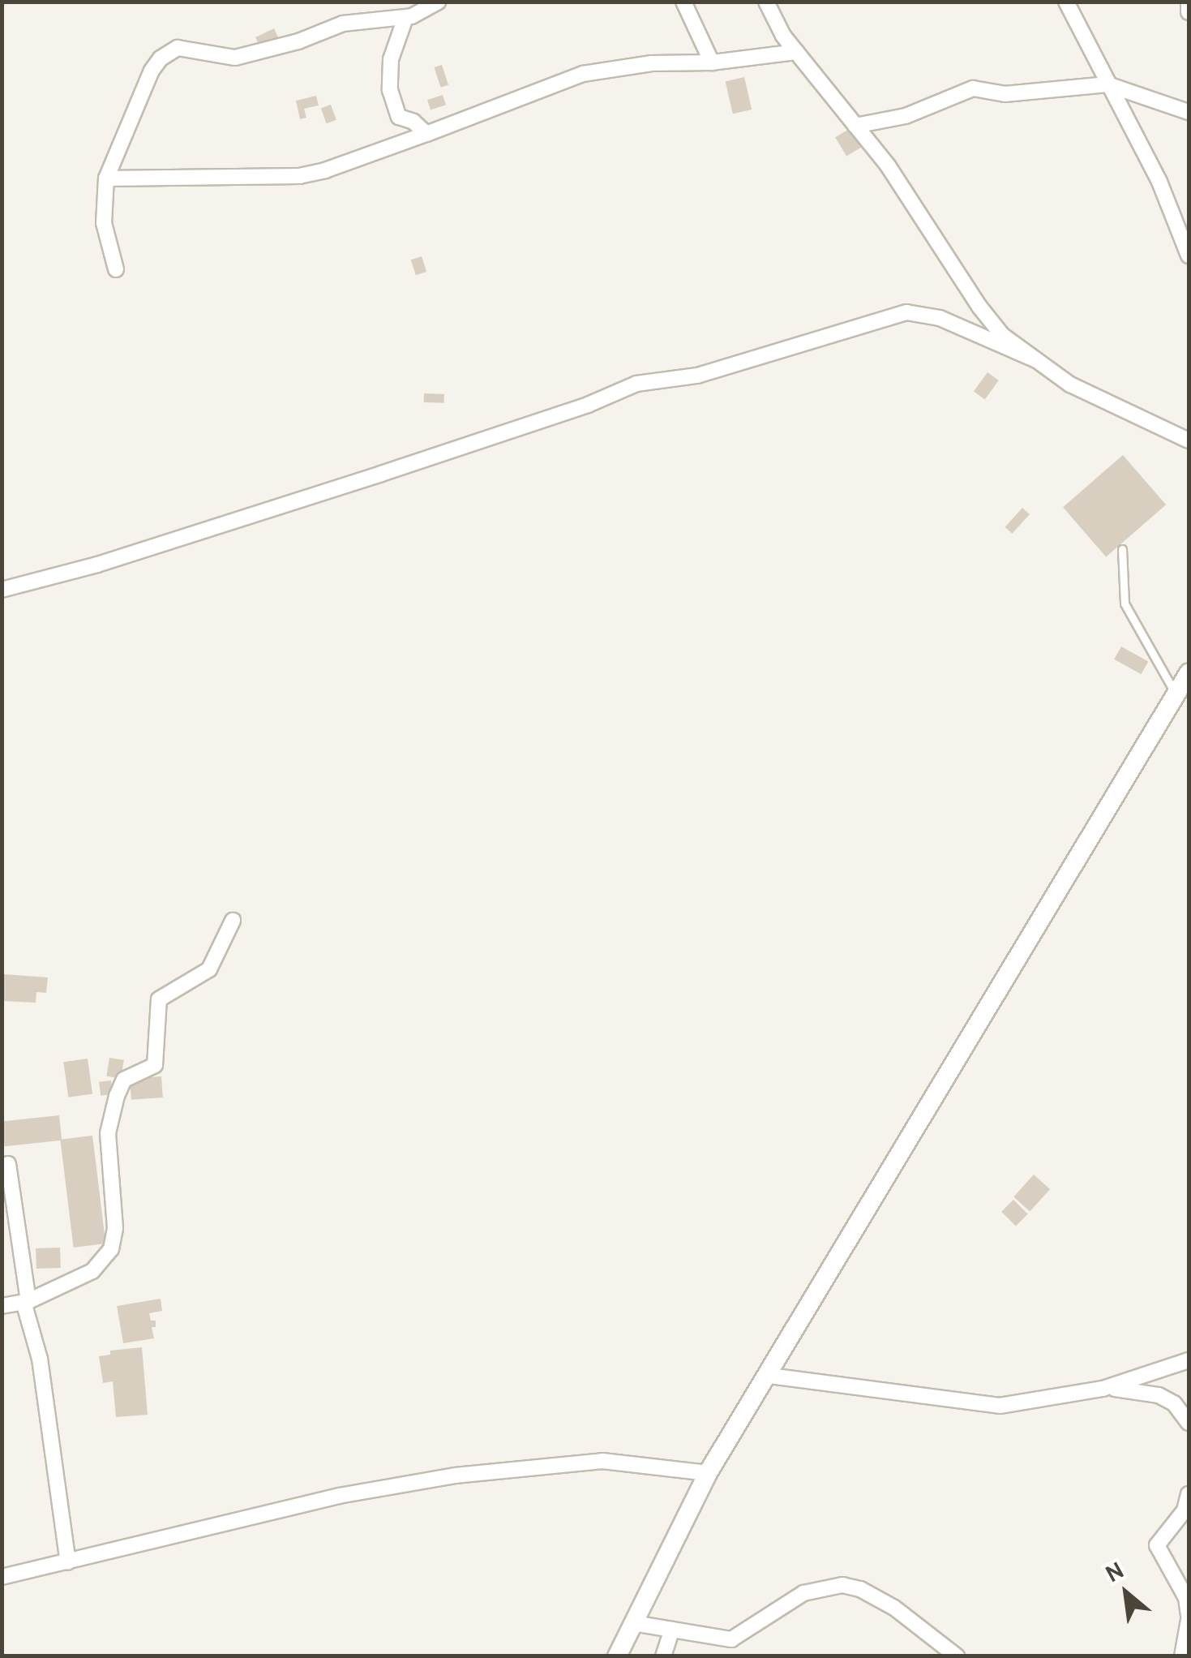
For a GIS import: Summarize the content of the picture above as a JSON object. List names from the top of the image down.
{
  "north": "top left"
}
